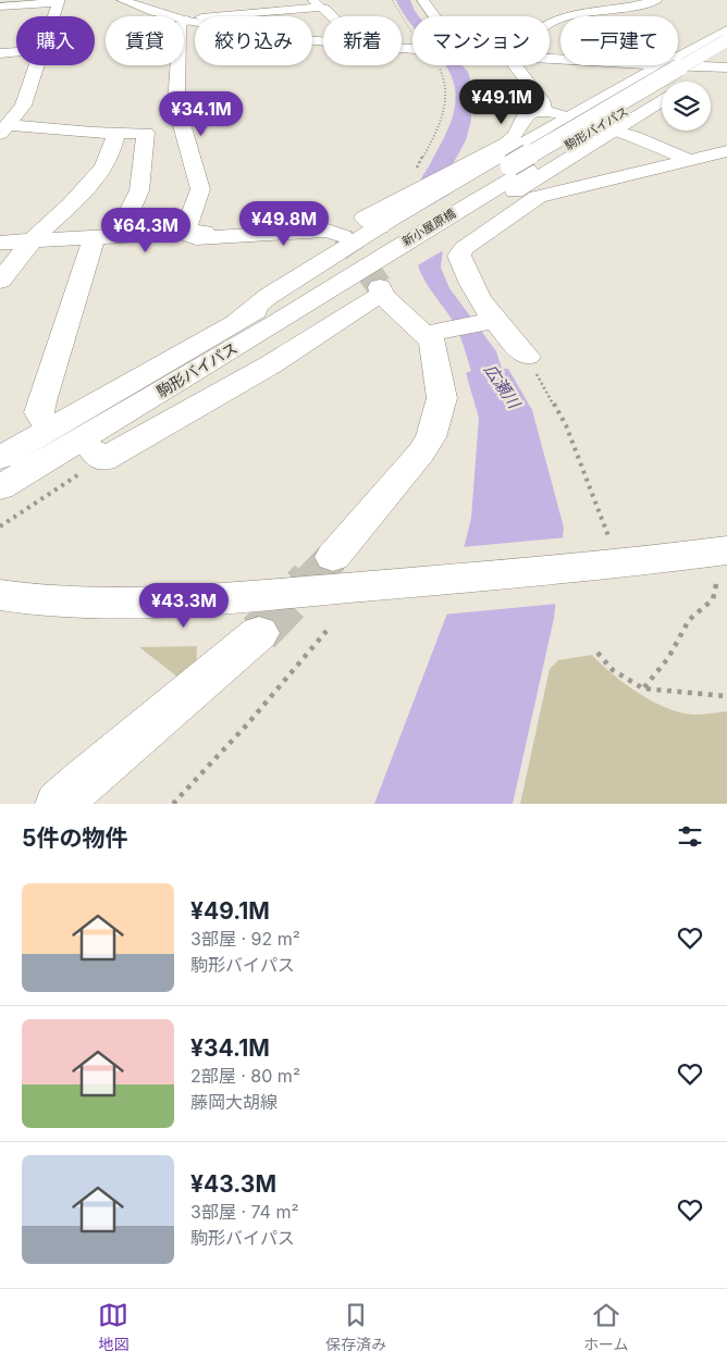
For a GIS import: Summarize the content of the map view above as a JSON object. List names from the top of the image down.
{
  "streets": {
    "main road": ["駒形バイパス", "新小屋原橋"]
  },
  "crossings": [
    ["駒形バイパス", "新小屋原橋"]
  ],
  "water": ["広瀬川"],
  "page": {
    "chip": [
      "購入",
      "賃貸",
      "絞り込み",
      "新着",
      "マンション",
      "一戸建て"
    ],
    "price": [
      "¥49.1M",
      "¥34.1M",
      "¥49.8M",
      "¥64.3M",
      "¥43.3M"
    ],
    "heading": "5件の物件",
    "list": [
      {
        "name": "¥49.1M",
        "note": "3部屋 · 92 m² · 駒形バイパス"
      },
      {
        "name": "¥34.1M",
        "note": "2部屋 · 80 m² · 藤岡大胡線"
      },
      {
        "name": "¥43.3M",
        "note": "3部屋 · 74 m² · 駒形バイパス"
      }
    ],
    "tabs": ["地図", "保存済み", "ホーム"]
  }
}
